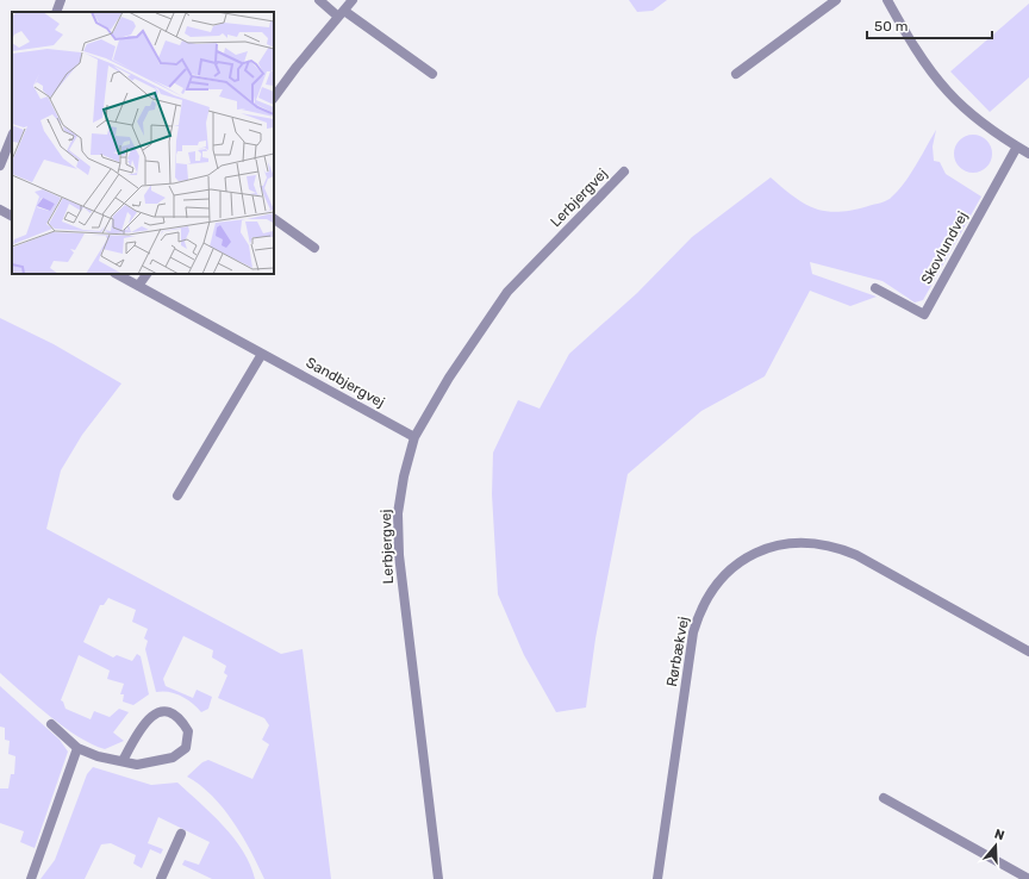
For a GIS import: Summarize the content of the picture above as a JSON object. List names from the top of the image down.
{
  "streets": {
    "street": [
      "Lerbjergvej",
      "Skovlundvej",
      "Sandbjergvej",
      "Rørbækvej"
    ]
  },
  "crossings": [
    ["Lerbjergvej", "Sandbjergvej"]
  ],
  "scale_bar": "50 m",
  "north": "top"
}
